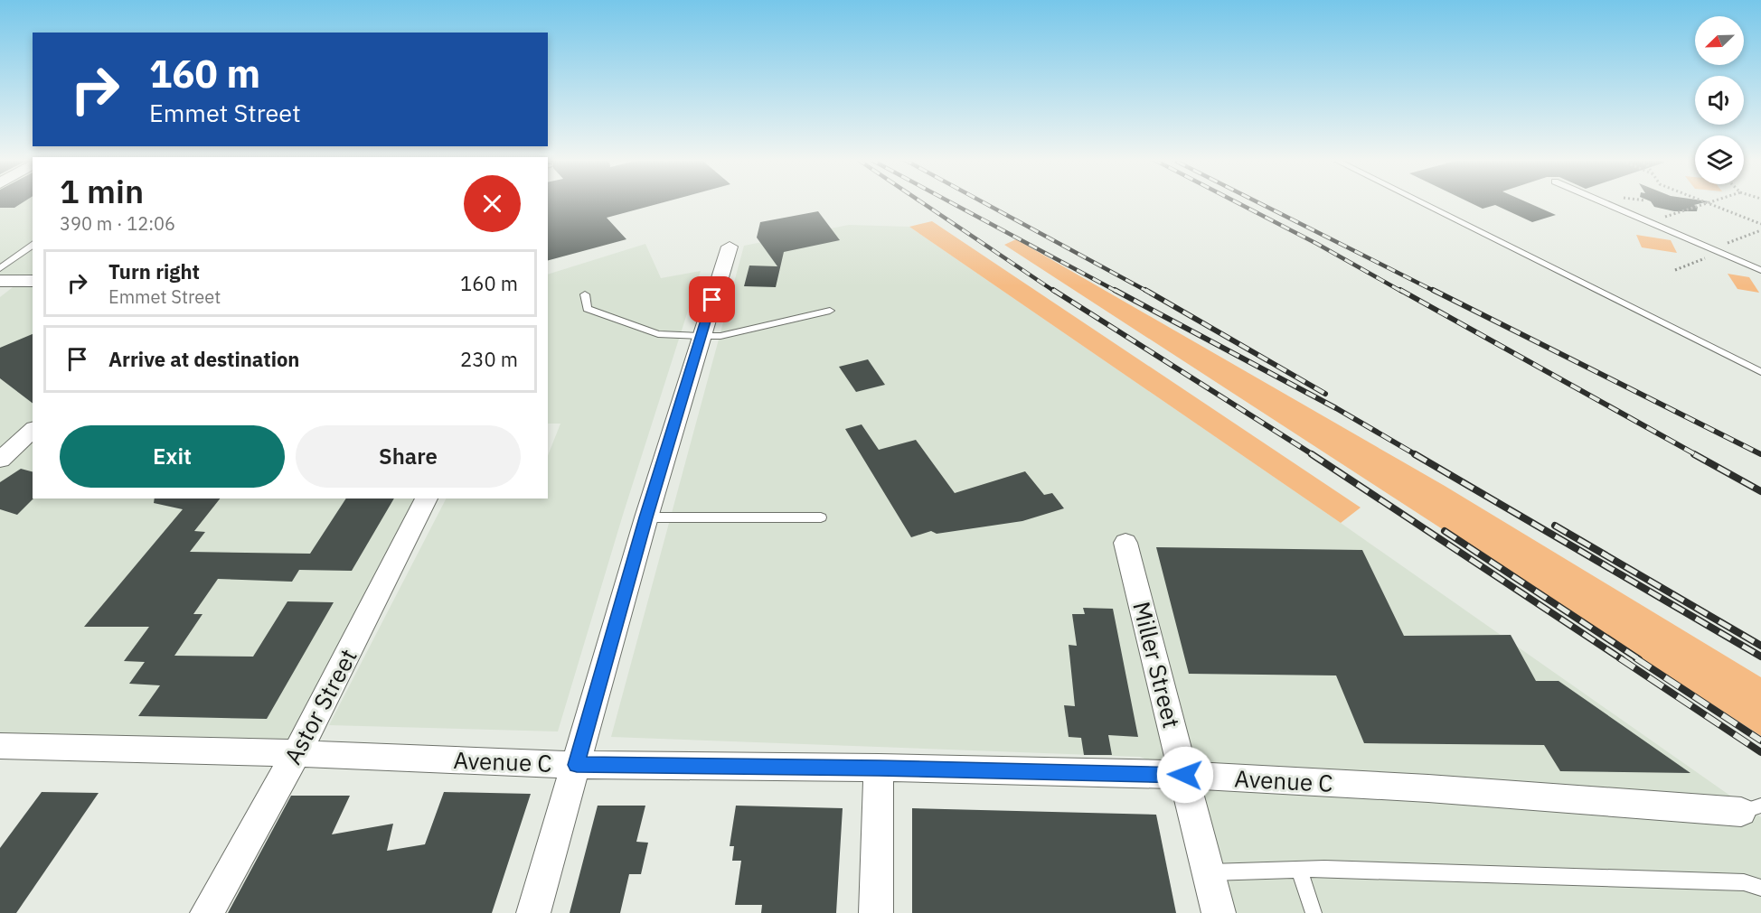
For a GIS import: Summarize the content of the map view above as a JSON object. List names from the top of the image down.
{
  "streets": {
    "street": ["Miller Street", "Astor Street", "Avenue C"]
  },
  "crossings": [
    ["Miller Street", "Avenue C"],
    ["Astor Street", "Avenue C"]
  ],
  "north": "bottom left",
  "page": {
    "turn": ["160 m", "Emmet Street"],
    "heading": ["1 min", "390 m · 12:06"],
    "list": [
      {
        "name": "Turn right",
        "note": "Emmet Street",
        "value": "160 m"
      },
      {
        "name": "Arrive at destination",
        "value": "230 m"
      }
    ],
    "buttons": ["Exit", "Share"]
  }
}
